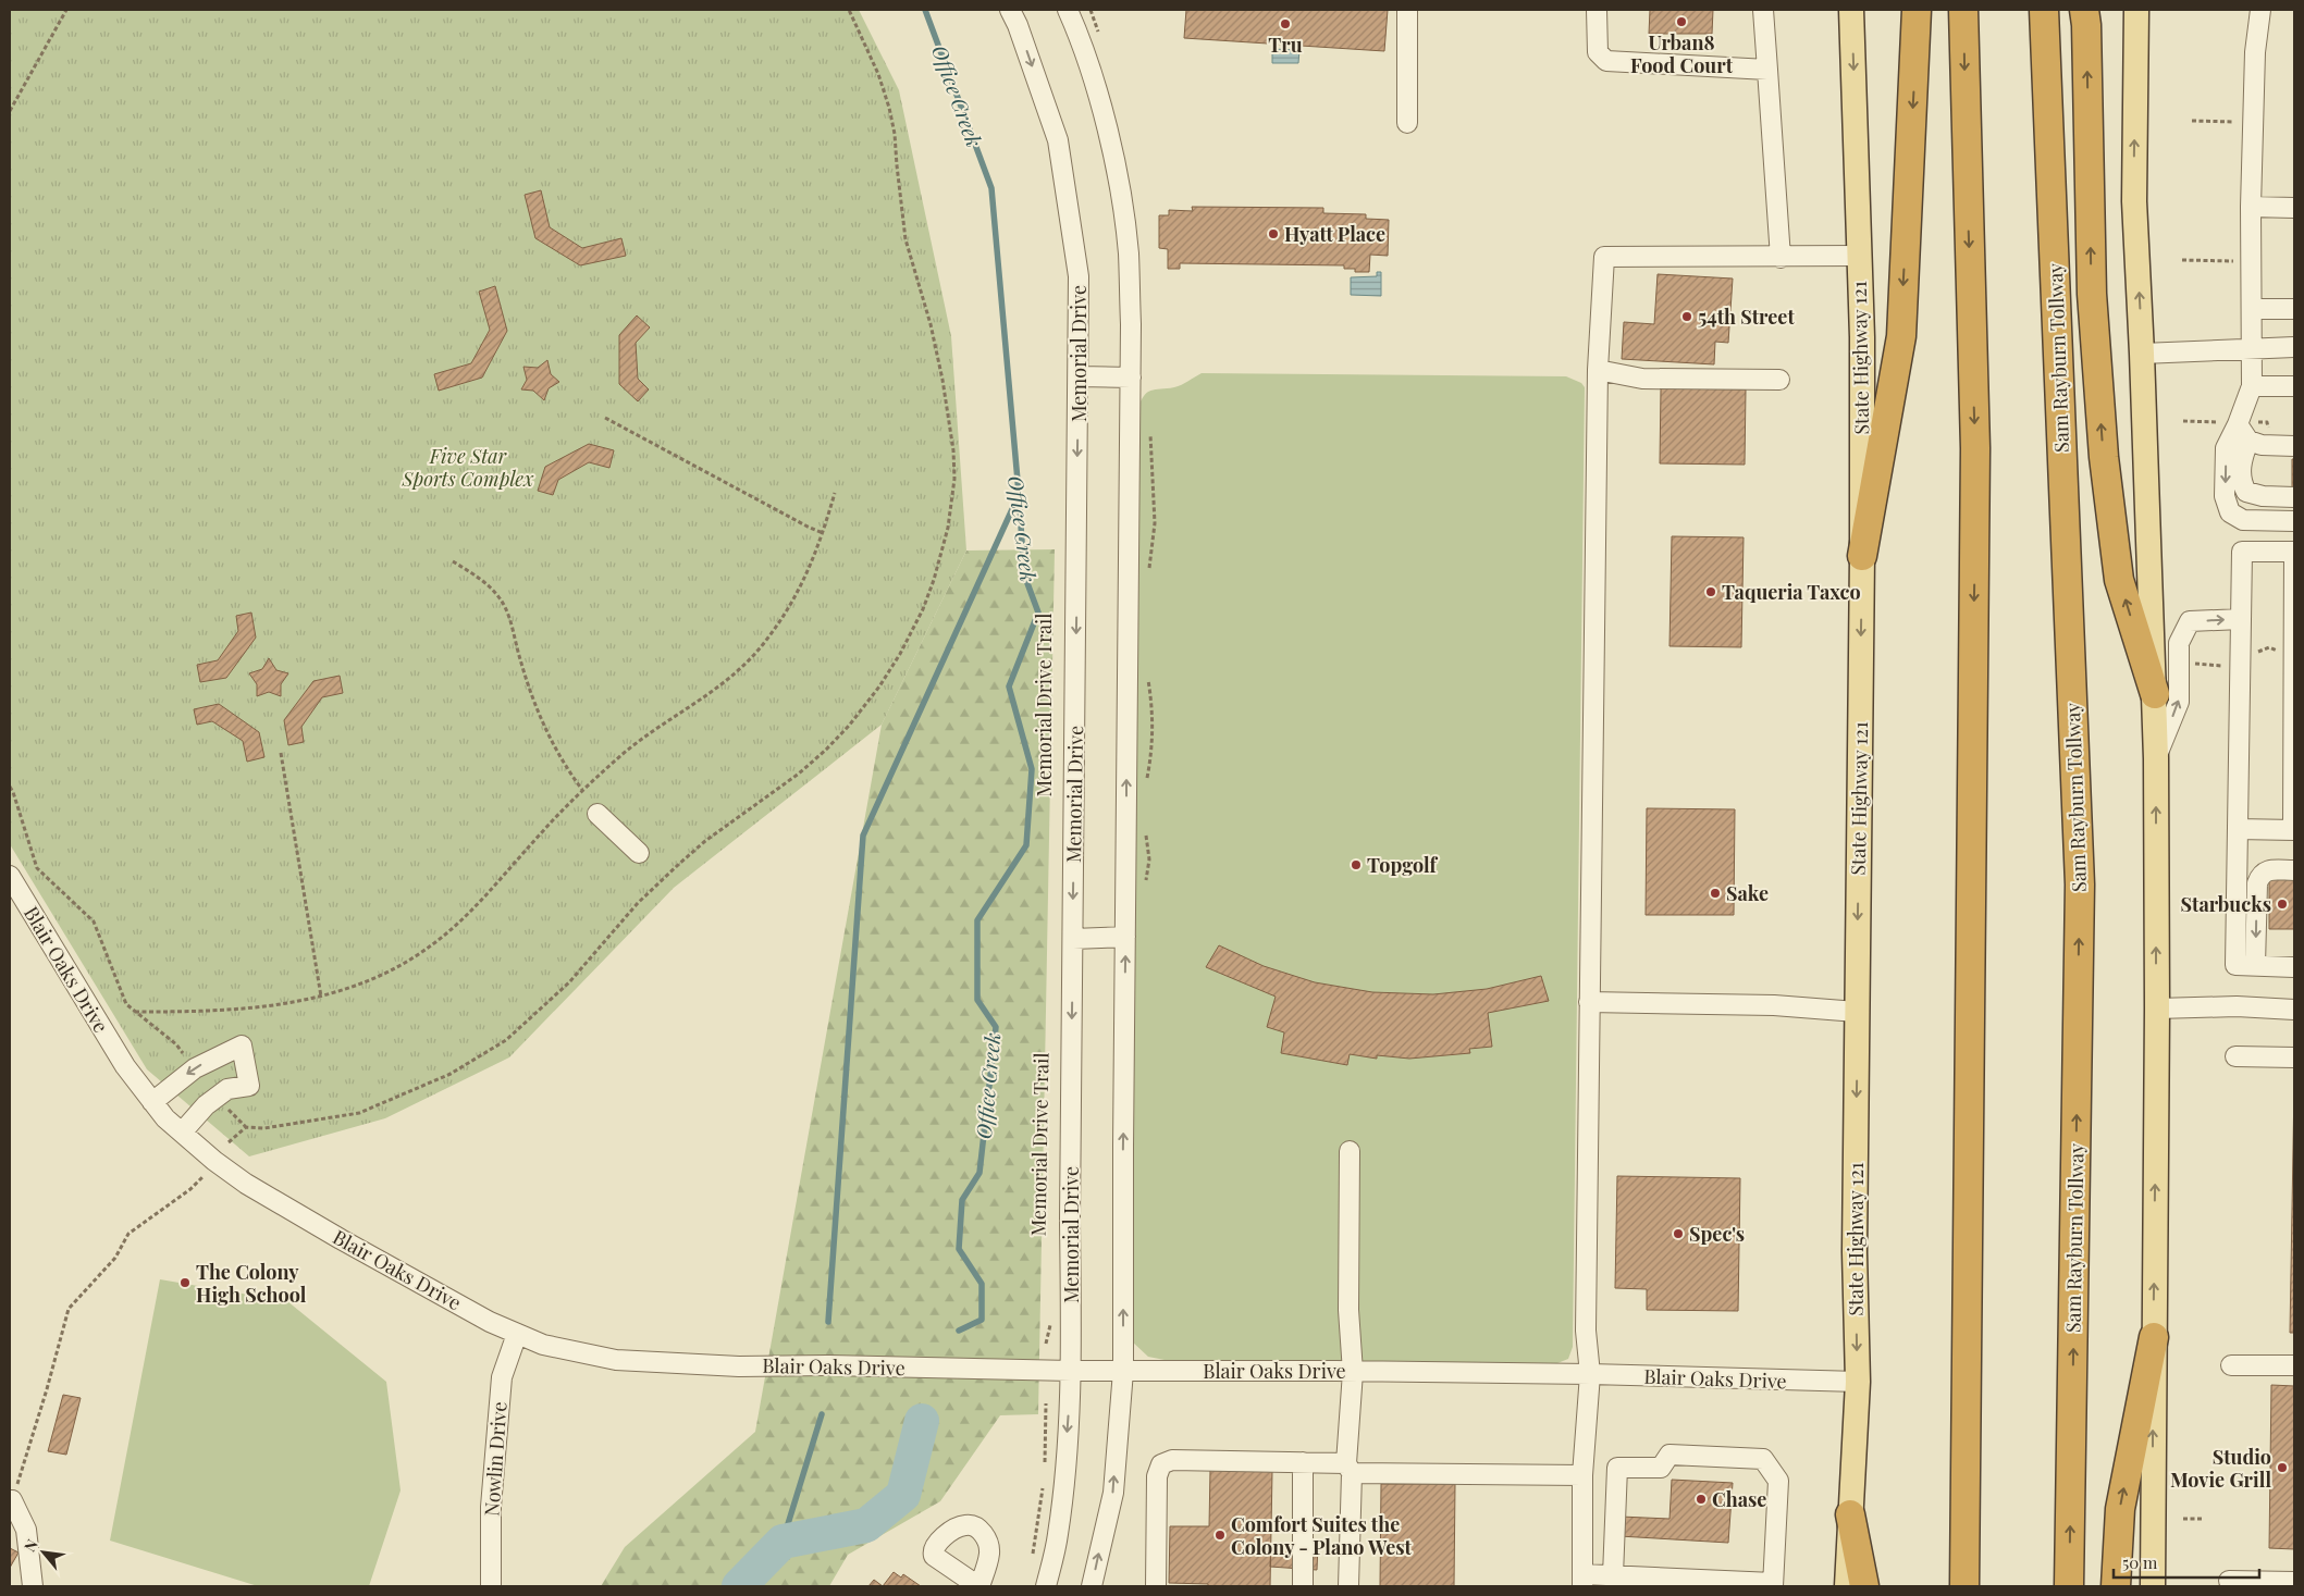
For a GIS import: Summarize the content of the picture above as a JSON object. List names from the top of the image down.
{
  "streets": {
    "highway": ["Sam Rayburn Tollway"],
    "main road": ["State Highway 121"],
    "street": ["Memorial Drive", "Blair Oaks Drive", "Nowlin Drive"]
  },
  "crossings": [
    ["Memorial Drive", "Blair Oaks Drive"],
    ["State Highway 121", "Blair Oaks Drive"],
    ["Blair Oaks Drive", "Nowlin Drive"]
  ],
  "one_way": ["State Highway 121"],
  "water": ["Office Creek"],
  "parks": ["Five Star Sports Complex"],
  "places": [
    "Urban8 Food Court",
    "Tru",
    "Hyatt Place",
    "54th Street",
    "Taqueria Taxco",
    "Topgolf",
    "Sake",
    "Starbucks",
    "Spec's",
    "The Colony High School",
    "Studio Movie Grill",
    "Chase",
    "Comfort Suites the Colony - Plano West"
  ],
  "scale_bar": "50 m",
  "north": "top left"
}
